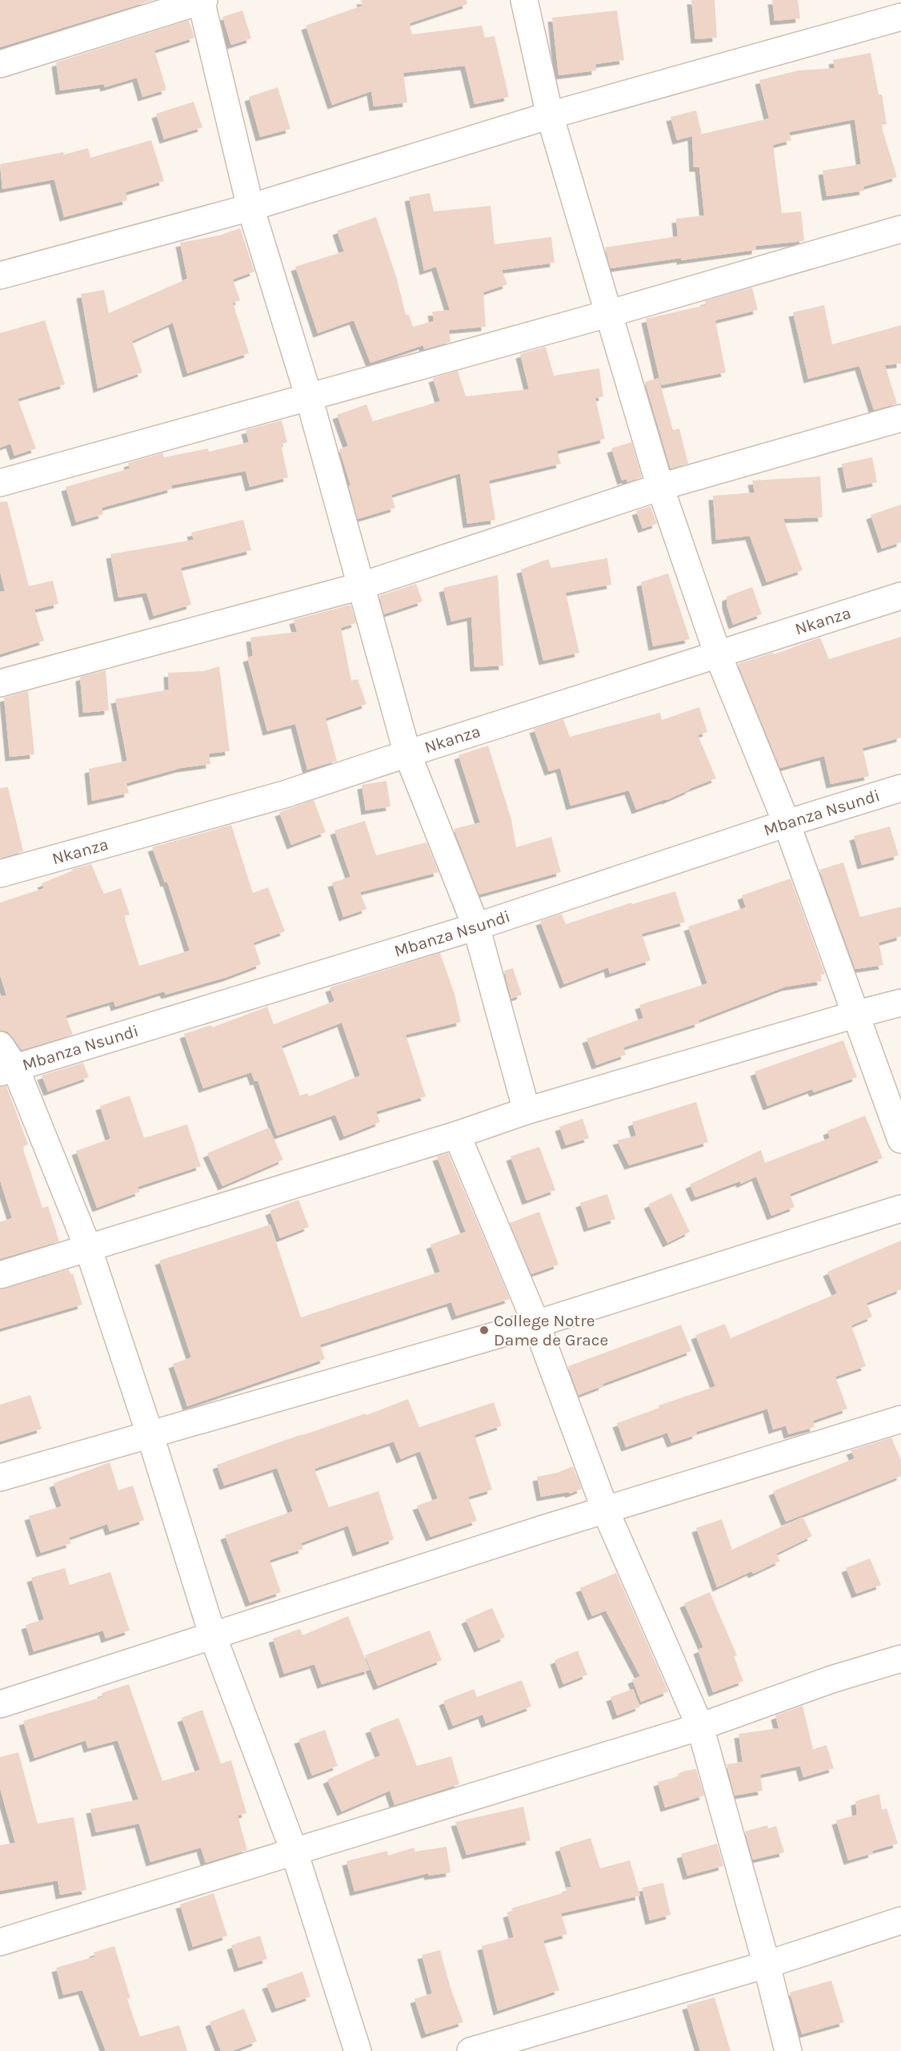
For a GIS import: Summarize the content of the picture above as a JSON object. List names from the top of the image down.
{
  "streets": {
    "street": ["Nkanza", "Mbanza Nsundi"]
  },
  "places": ["College Notre Dame de Grace"]
}
